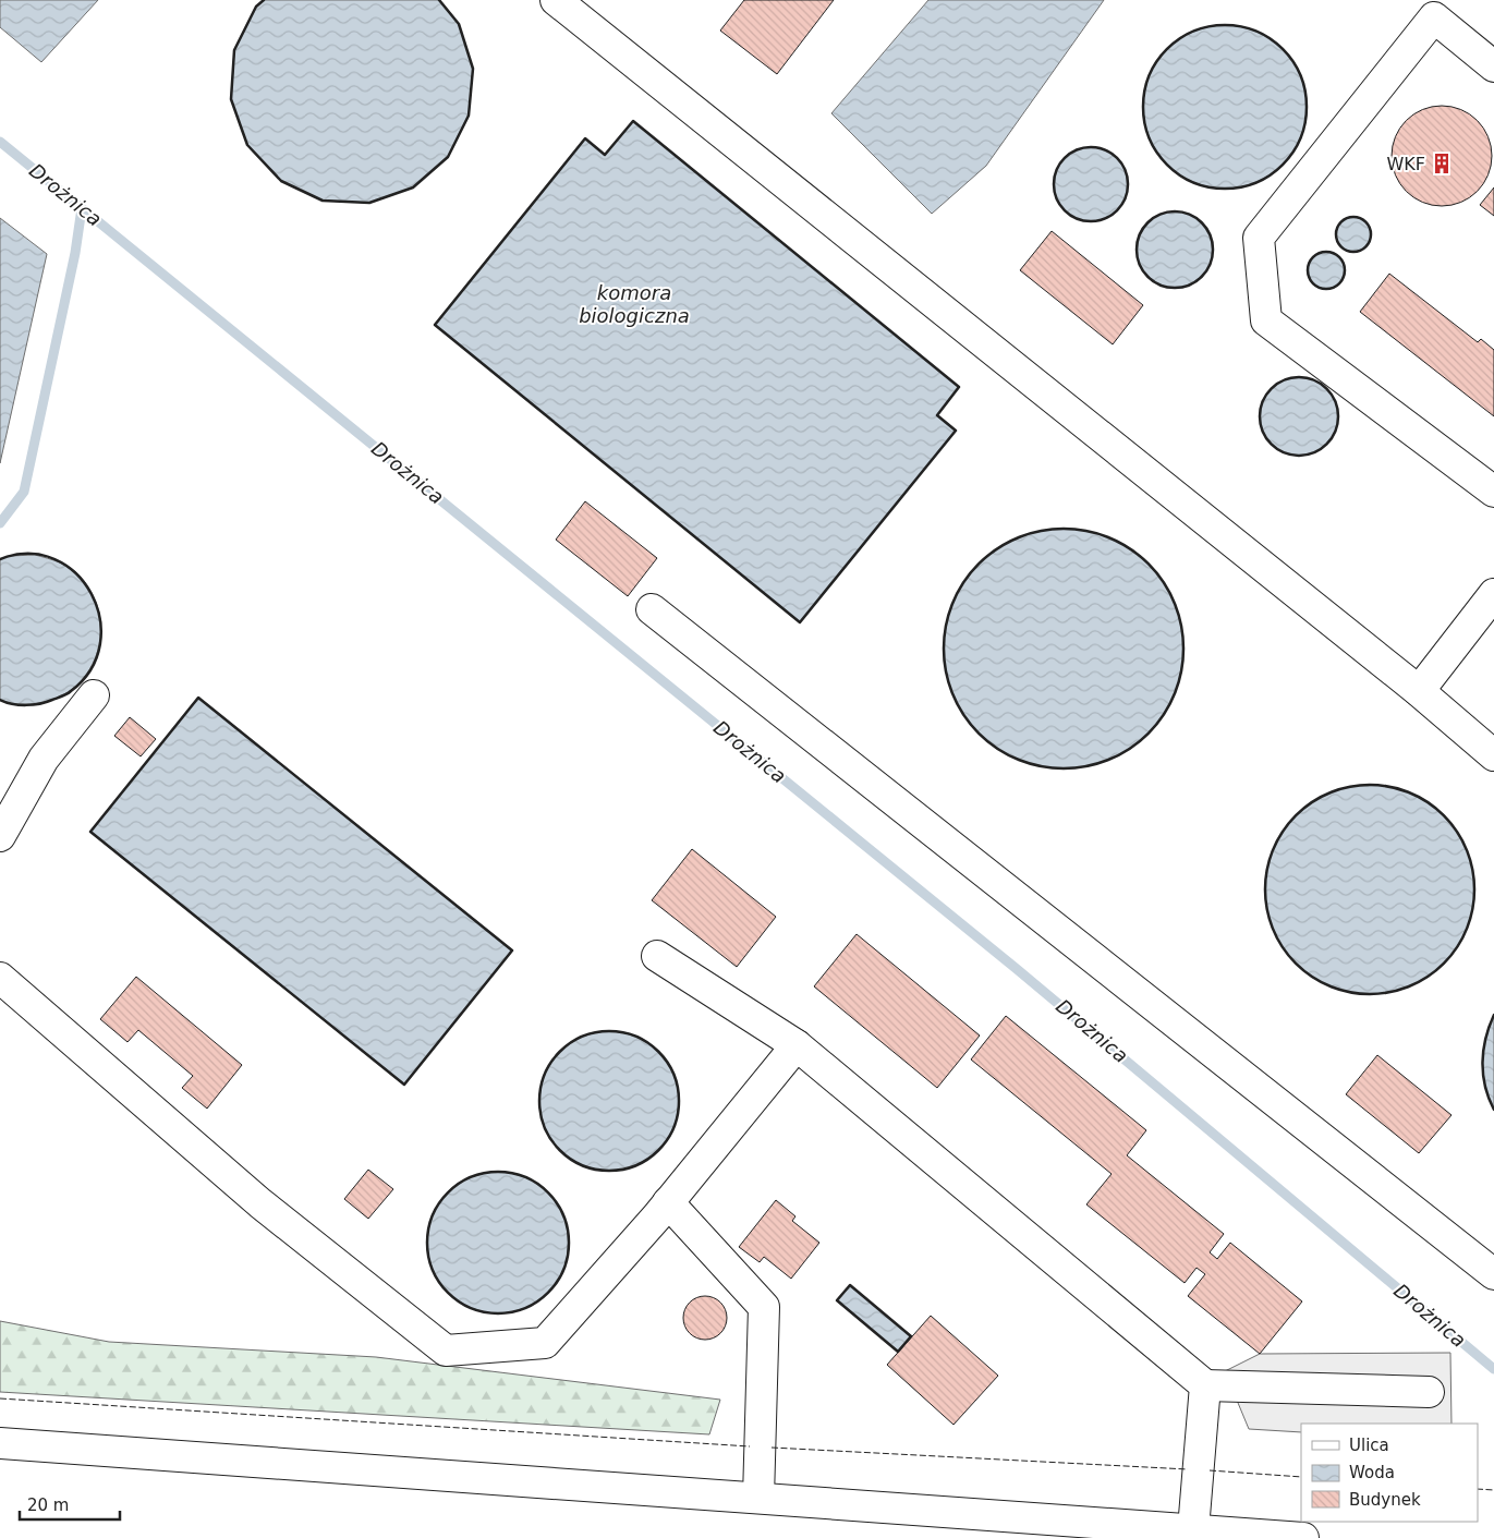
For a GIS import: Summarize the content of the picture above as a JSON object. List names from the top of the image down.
{
  "water": ["Drożnica", "komora biologiczna"],
  "places": {
    "building": ["WKF"]
  },
  "legend": ["Ulica", "Woda", "Budynek"],
  "scale_bar": "20 m"
}
